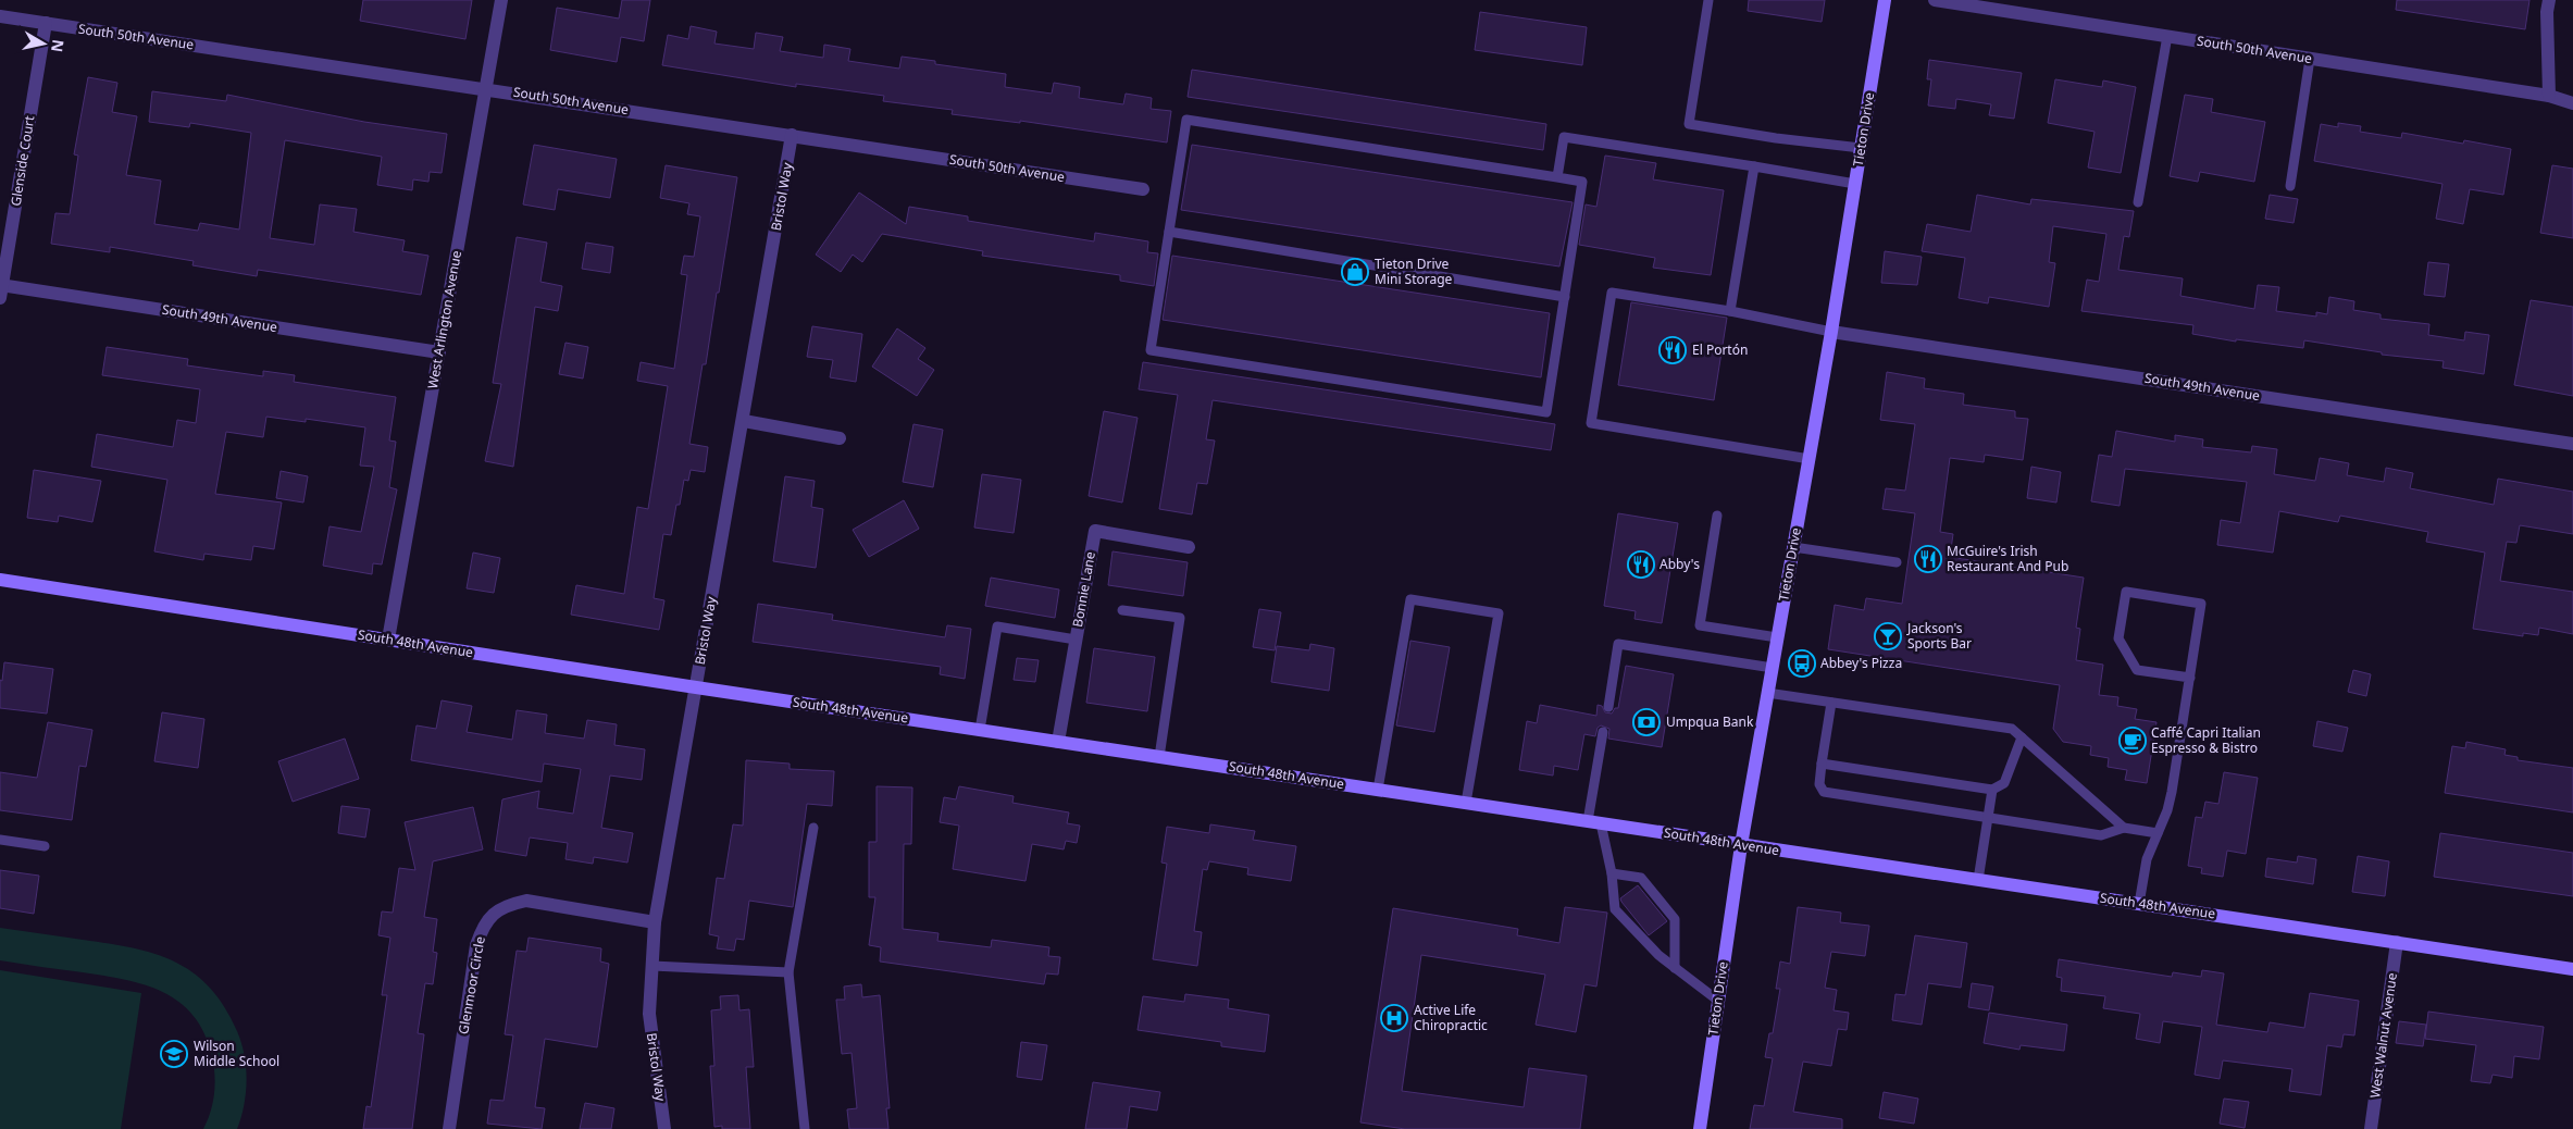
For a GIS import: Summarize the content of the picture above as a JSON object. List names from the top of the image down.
{
  "streets": {
    "street": [
      "South 50th Avenue",
      "Tieton Drive",
      "Glenside Court",
      "Bristol Way",
      "South 49th Avenue",
      "West Arlington Avenue",
      "Bonnie Lane",
      "South 48th Avenue",
      "Glenmoor Circle",
      "West Walnut Avenue"
    ]
  },
  "crossings": [
    ["South 50th Avenue", "Glenside Court"],
    ["South 50th Avenue", "Bristol Way"],
    ["South 50th Avenue", "West Arlington Avenue"],
    ["Tieton Drive", "South 49th Avenue"],
    ["Tieton Drive", "South 48th Avenue"],
    ["Glenside Court", "South 49th Avenue"],
    ["Bristol Way", "South 48th Avenue"],
    ["Bristol Way", "Glenmoor Circle"],
    ["South 49th Avenue", "West Arlington Avenue"],
    ["West Arlington Avenue", "South 48th Avenue"],
    ["Bonnie Lane", "South 48th Avenue"],
    ["South 48th Avenue", "West Walnut Avenue"]
  ],
  "places": {
    "shop": ["Tieton Drive Mini Storage"],
    "restaurant": ["El Portón", "McGuire's Irish Restaurant And Pub", "Abby's"],
    "bar": ["Jackson's Sports Bar"],
    "bus stop": ["Abbey's Pizza"],
    "bank": ["Umpqua Bank"],
    "cafe": ["Caffé Capri Italian Espresso & Bistro"],
    "hospital": ["Active Life Chiropractic"],
    "school or university": ["Wilson Middle School"]
  },
  "north": "right"
}
